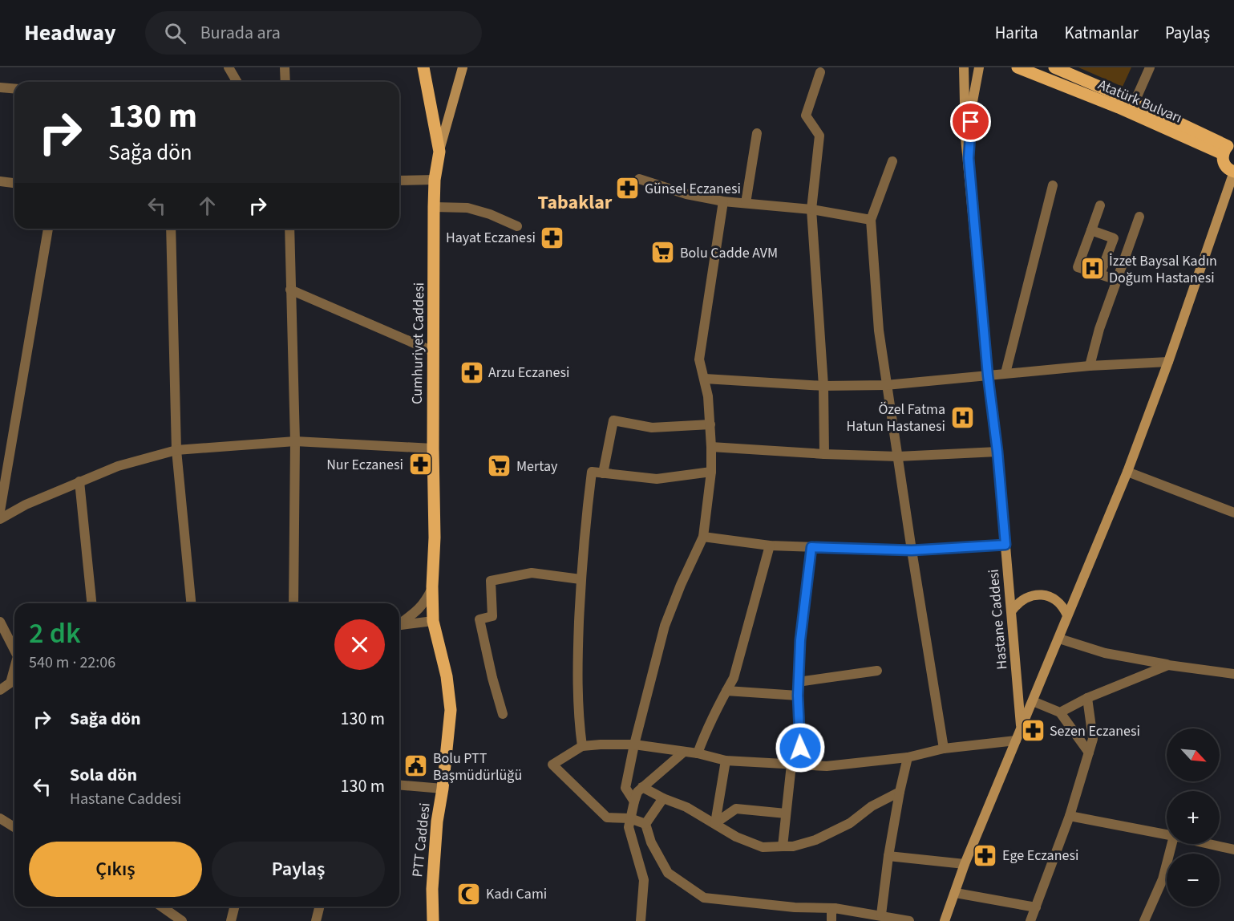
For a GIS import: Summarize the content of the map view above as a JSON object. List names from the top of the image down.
{
  "streets": {
    "main road": [
      "Atatürk Bulvarı",
      "Cumhuriyet Caddesi",
      "Hastane Caddesi",
      "PTT Caddesi"
    ]
  },
  "crossings": [
    ["Cumhuriyet Caddesi", "PTT Caddesi"]
  ],
  "districts": ["Tabaklar"],
  "places": {
    "pharmacy": [
      "Günsel Eczanesi",
      "Hayat Eczanesi",
      "Arzu Eczanesi",
      "Nur Eczanesi",
      "Sezen Eczanesi",
      "Ege Eczanesi"
    ],
    "supermarket": ["Bolu Cadde AVM", "Mertay"],
    "hospital": ["İzzet Baysal Kadın Doğum Hastanesi", "Özel Fatma Hatun Hastanesi"],
    "public building": ["Bolu PTT Başmüdürlüğü"],
    "mosque": ["Kadı Cami"]
  },
  "north": "bottom right",
  "page": {
    "header": "Headway",
    "search": "Burada ara",
    "nav": ["Harita", "Katmanlar", "Paylaş"],
    "turn": ["130 m", "Sağa dön"],
    "heading": ["2 dk", "540 m · 22:06"],
    "list": [
      {
        "name": "Sağa dön",
        "value": "130 m"
      },
      {
        "name": "Sola dön",
        "note": "Hastane Caddesi",
        "value": "130 m"
      }
    ],
    "map_buttons": ["+", "−"],
    "buttons": ["Çıkış", "Paylaş"]
  }
}
